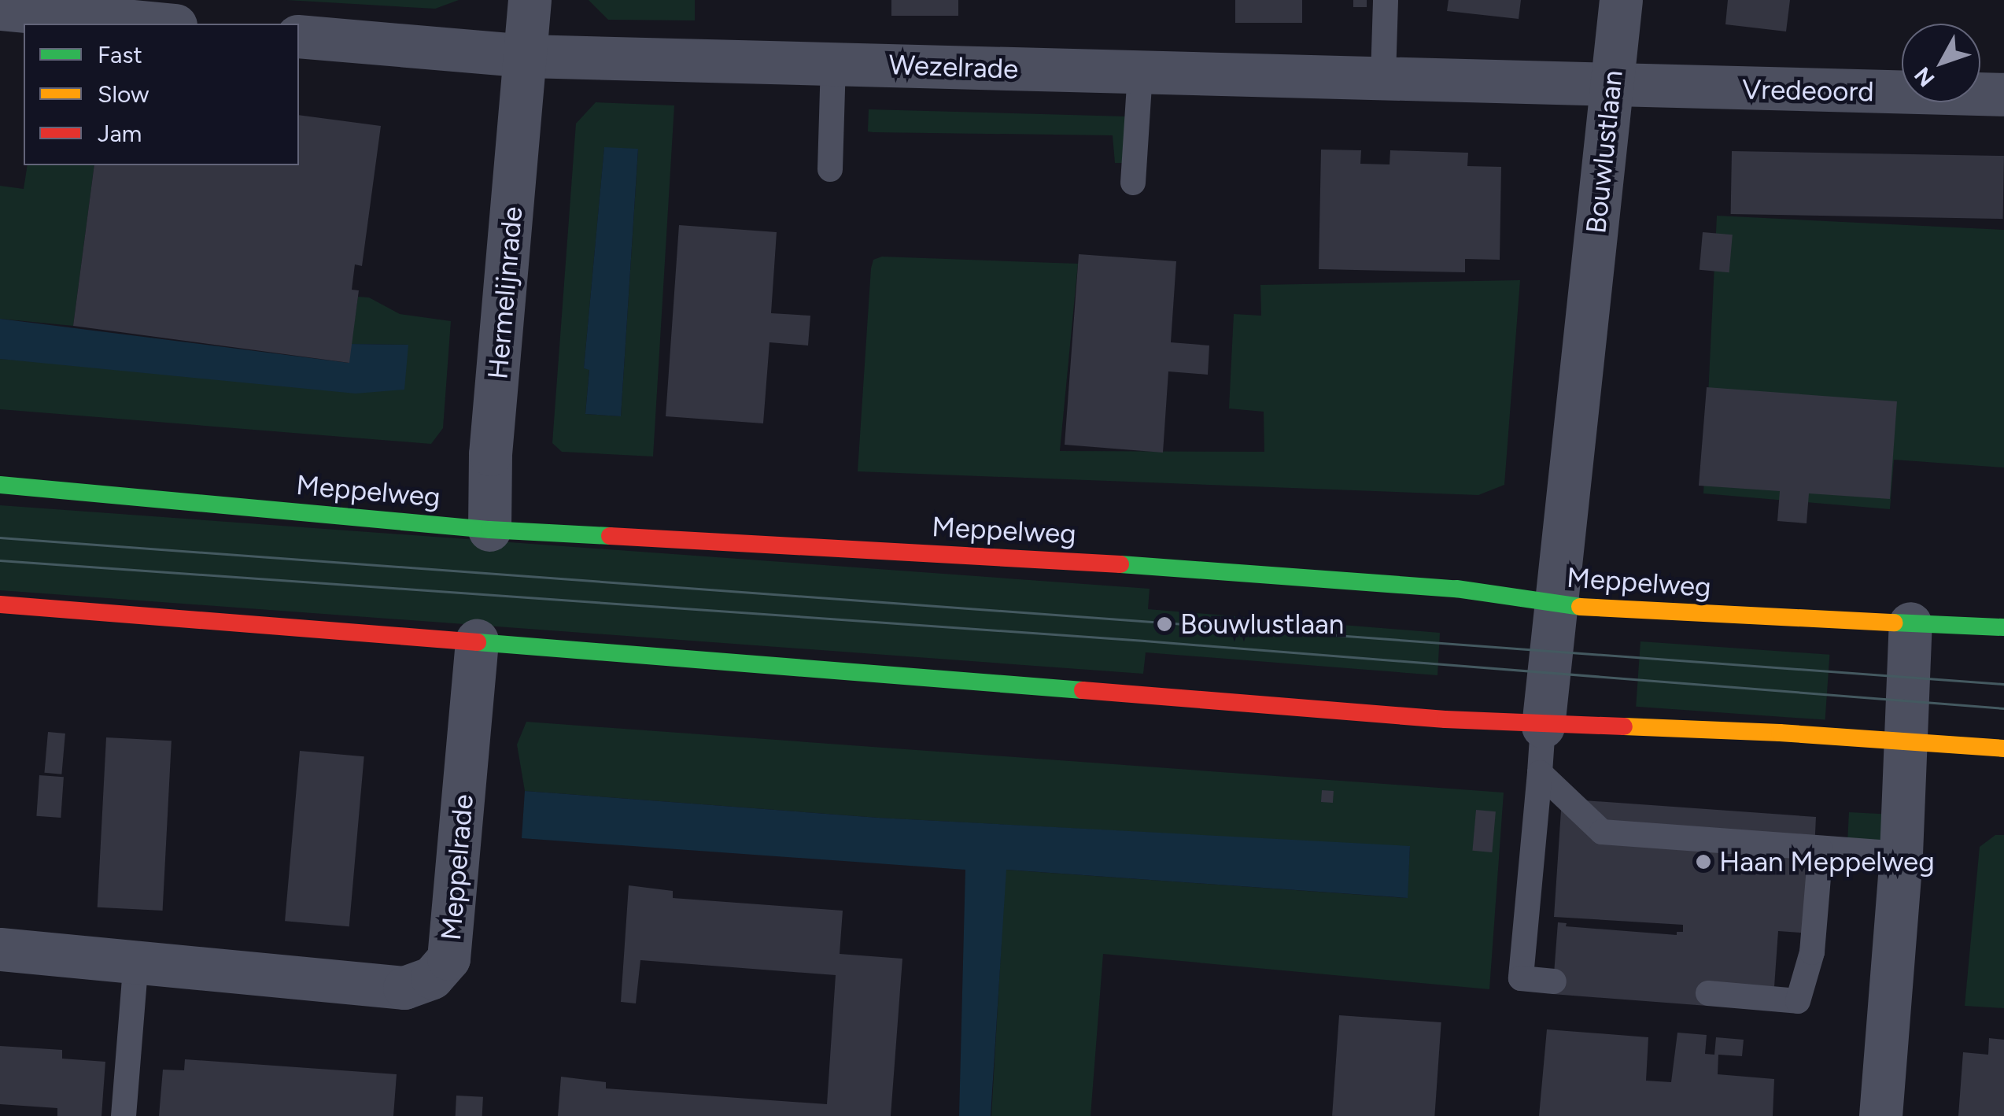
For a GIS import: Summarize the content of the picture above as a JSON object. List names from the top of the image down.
{
  "streets": {
    "main road": ["Meppelweg"],
    "street": [
      "Wezelrade",
      "Vredeoord",
      "Bouwlustlaan",
      "Hermelijnrade",
      "Meppelrade"
    ]
  },
  "crossings": [
    ["Wezelrade", "Vredeoord"],
    ["Wezelrade", "Bouwlustlaan"],
    ["Wezelrade", "Hermelijnrade"],
    ["Vredeoord", "Bouwlustlaan"],
    ["Bouwlustlaan", "Meppelweg"],
    ["Hermelijnrade", "Meppelweg"]
  ],
  "places": ["Bouwlustlaan", "Haan Meppelweg"],
  "legend": ["Fast", "Slow", "Jam"],
  "north": "bottom left"
}
